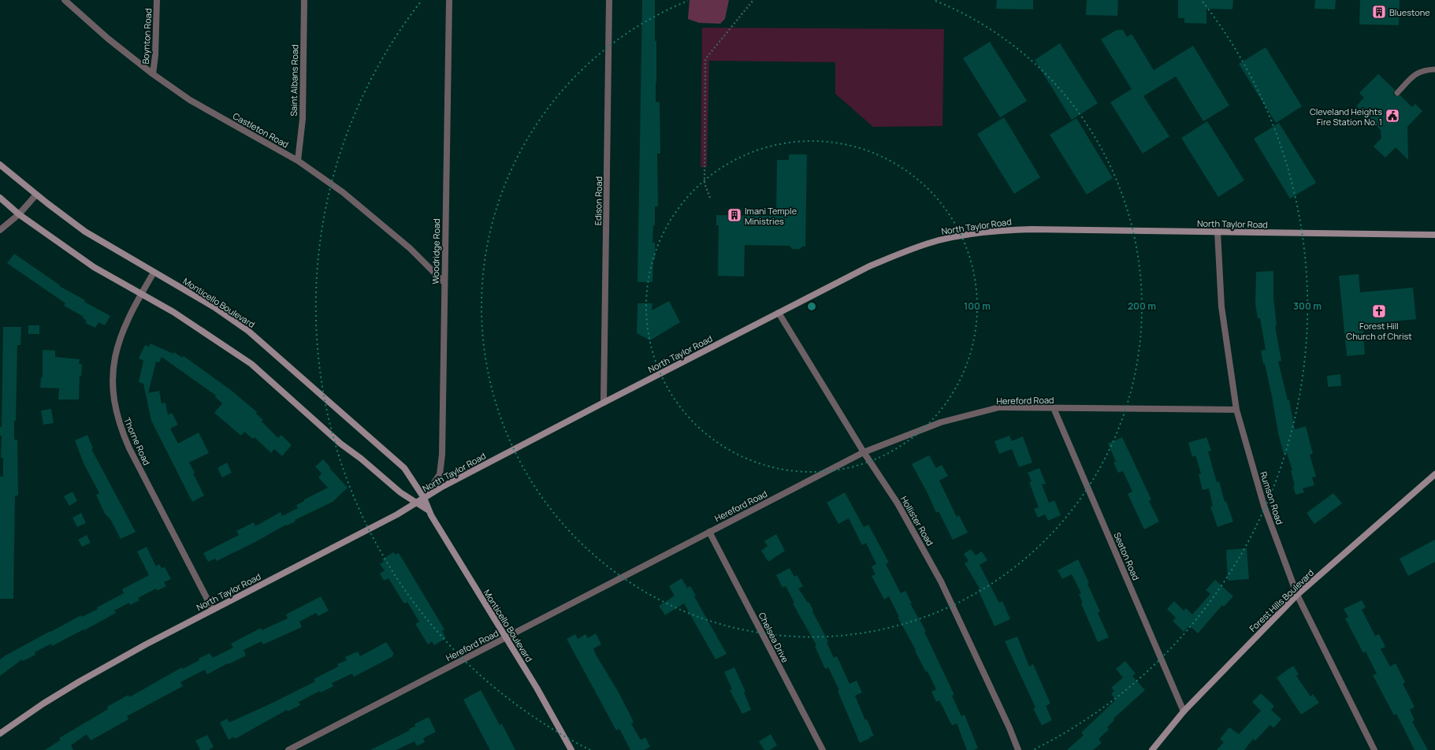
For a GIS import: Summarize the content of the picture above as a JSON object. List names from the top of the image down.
{
  "streets": {
    "street": [
      "Boynton Road",
      "Saint Albans Road",
      "Castleton Road",
      "Edison Road",
      "North Taylor Road",
      "Woodridge Road",
      "Monticello Boulevard",
      "Hereford Road",
      "Thorne Road",
      "Rumson Road",
      "Hollister Road",
      "Seaton Road",
      "Forest Hills Boulevard",
      "Chelsea Drive"
    ]
  },
  "crossings": [
    ["Boynton Road", "Castleton Road"],
    ["Saint Albans Road", "Castleton Road"],
    ["Castleton Road", "Woodridge Road"],
    ["Edison Road", "North Taylor Road"],
    ["North Taylor Road", "Woodridge Road"],
    ["North Taylor Road", "Monticello Boulevard"],
    ["North Taylor Road", "Thorne Road"],
    ["North Taylor Road", "Rumson Road"],
    ["North Taylor Road", "Hollister Road"],
    ["Woodridge Road", "Monticello Boulevard"],
    ["Monticello Boulevard", "Hereford Road"],
    ["Monticello Boulevard", "Thorne Road"],
    ["Hereford Road", "Rumson Road"],
    ["Hereford Road", "Hollister Road"],
    ["Hereford Road", "Seaton Road"],
    ["Hereford Road", "Chelsea Drive"],
    ["Rumson Road", "Forest Hills Boulevard"],
    ["Seaton Road", "Forest Hills Boulevard"]
  ],
  "places": {
    "building": ["Bluestone", "Imani Temple Ministries"],
    "public building": ["Cleveland Heights Fire Station No. 1"],
    "church": ["Forest Hill Church of Christ"]
  },
  "rings": ["100 m", "200 m", "300 m"]
}
